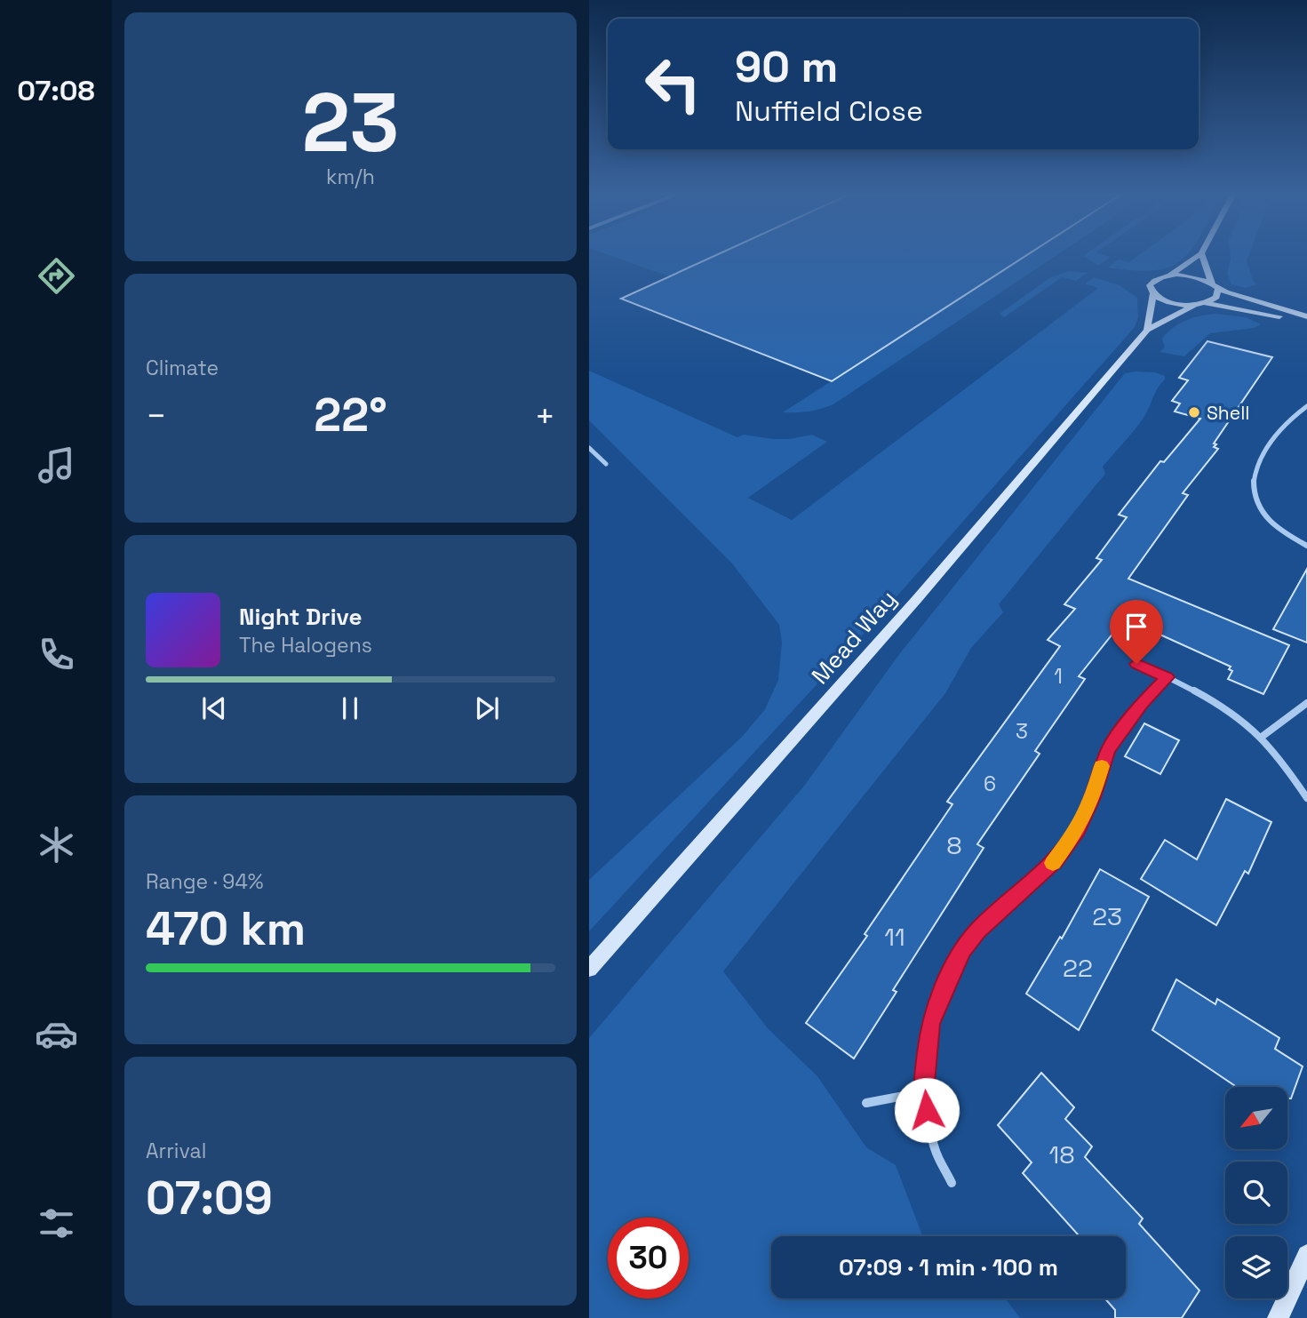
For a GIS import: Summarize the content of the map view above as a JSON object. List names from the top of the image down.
{
  "streets": {
    "main road": ["Mead Way"]
  },
  "places": ["Shell"],
  "house_numbers": [
    "1",
    "3",
    "6",
    "8",
    "23",
    "11",
    "22",
    "18"
  ],
  "north": "bottom left",
  "page": {
    "tabs": "07:08",
    "tile": [
      ["23", "km/h"],
      "Climate",
      ["Range · 94%", "470 km"],
      ["Arrival", "07:09"]
    ],
    "turn": ["90 m", "Nuffield Close"],
    "heat": ["−", "22°", "+"],
    "song": ["Night Drive", "The Halogens"],
    "limit": "30",
    "trip": "07:09 · 1 min · 100 m"
  }
}
